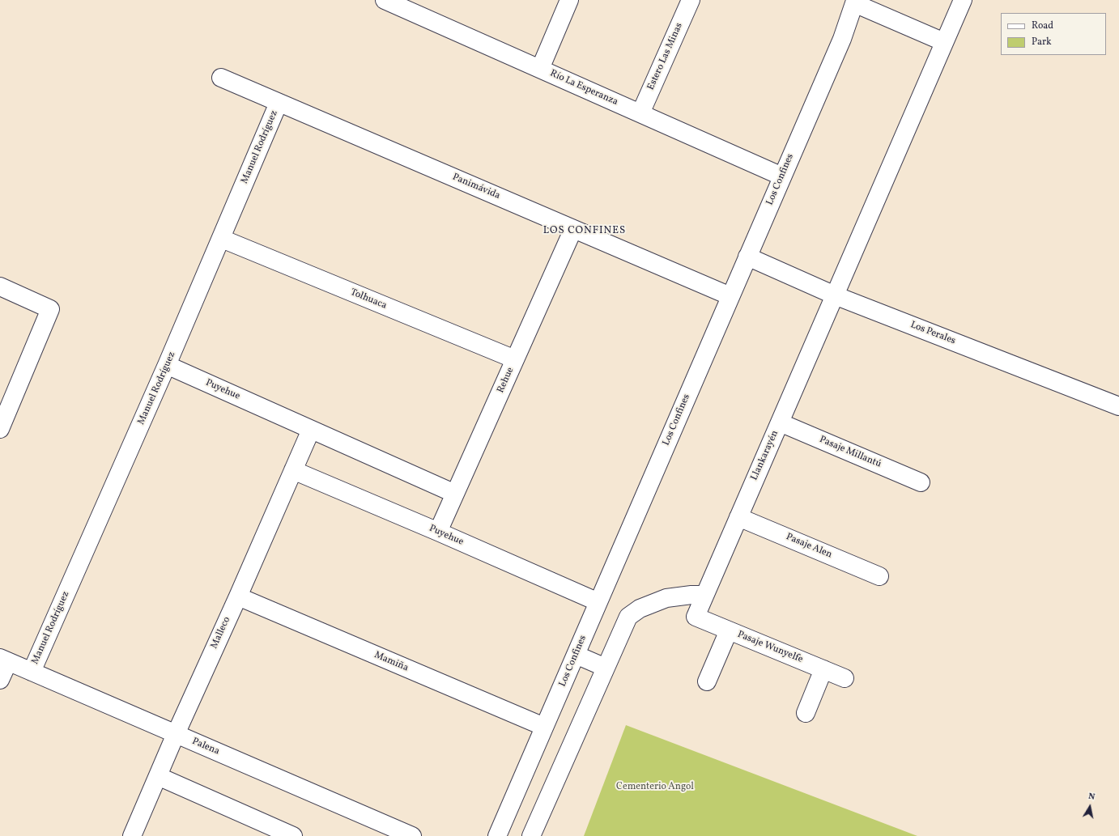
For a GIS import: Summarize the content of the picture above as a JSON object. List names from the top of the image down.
{
  "streets": {
    "street": [
      "Estero Las Minas",
      "Río La Esperanza",
      "Manuel Rodríguez",
      "Los Confines",
      "Panimávida",
      "Tolhuaca",
      "Los Perales",
      "Rehue",
      "Puyehue",
      "Pasaje Millantú",
      "Llankarayén",
      "Pasaje Alen",
      "Malleco",
      "Pasaje Wunyelfe",
      "Mamiña",
      "Palena"
    ]
  },
  "crossings": [
    ["Estero Las Minas", "Río La Esperanza"],
    ["Río La Esperanza", "Los Confines"],
    ["Manuel Rodríguez", "Panimávida"],
    ["Manuel Rodríguez", "Tolhuaca"],
    ["Manuel Rodríguez", "Puyehue"],
    ["Manuel Rodríguez", "Palena"],
    ["Los Confines", "Panimávida"],
    ["Los Confines", "Los Perales"],
    ["Los Confines", "Puyehue"],
    ["Los Confines", "Mamiña"],
    ["Panimávida", "Rehue"],
    ["Tolhuaca", "Rehue"],
    ["Los Perales", "Llankarayén"],
    ["Rehue", "Puyehue"],
    ["Puyehue", "Malleco"],
    ["Pasaje Millantú", "Llankarayén"],
    ["Llankarayén", "Pasaje Alen"],
    ["Llankarayén", "Pasaje Wunyelfe"],
    ["Malleco", "Mamiña"],
    ["Malleco", "Palena"]
  ],
  "districts": ["LOS CONFINES"],
  "parks": ["Cementerio Angol"],
  "legend": ["Road", "Park"],
  "north": "top"
}
